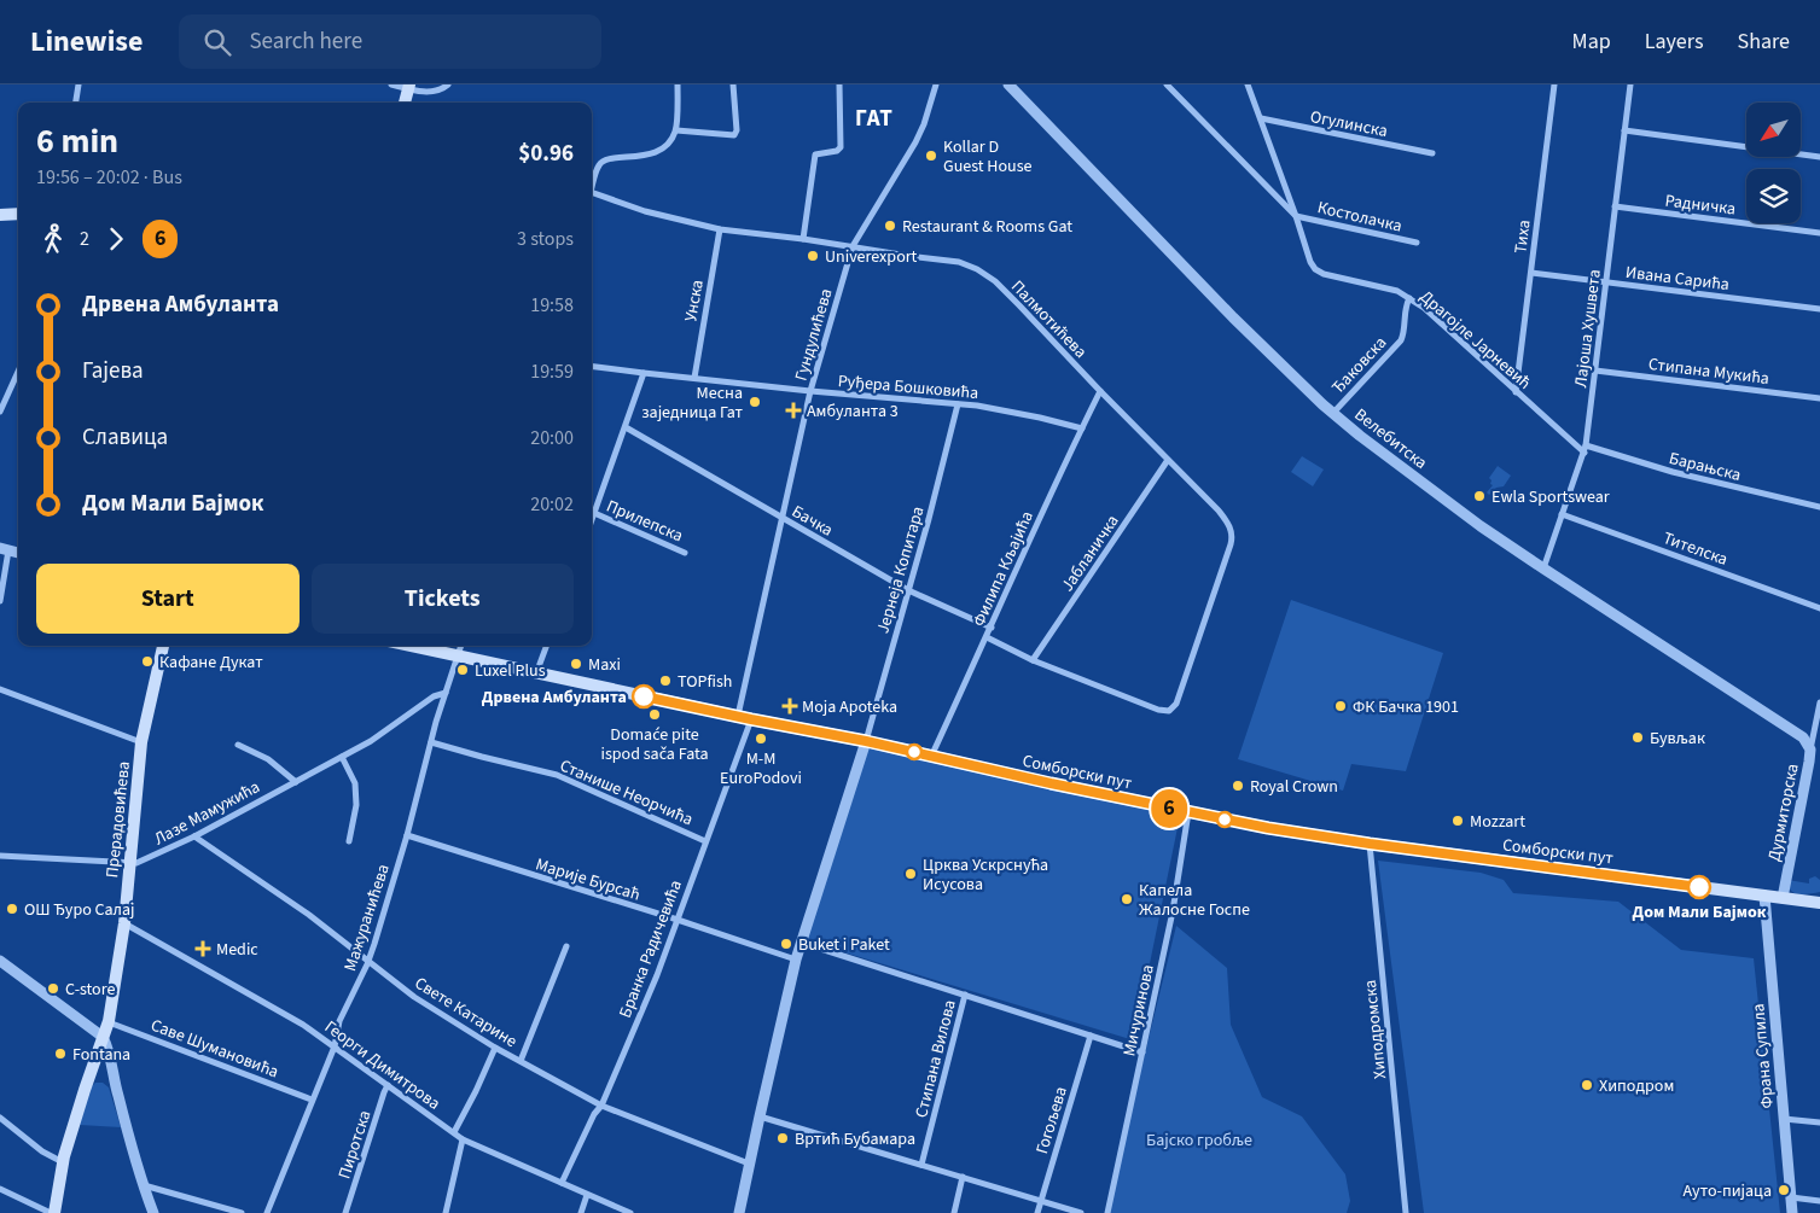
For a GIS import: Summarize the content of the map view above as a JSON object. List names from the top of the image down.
{
  "streets": {
    "main road": ["Сомборски пут", "Прерадовићева"],
    "street": [
      "Огулинска",
      "Радничка",
      "Костолачка",
      "Тиха",
      "Ивана Сарића",
      "Унска",
      "Палмотићева",
      "Лајоша Хушвета",
      "Гундулићева",
      "Драгојле Јарневић",
      "Ђаковска",
      "Стипана Мукића",
      "Руђера Бошковића",
      "Велебитска",
      "Барањска",
      "Прилепска",
      "Бачка",
      "Тителска",
      "Јабланичка",
      "Филипа Кљајића",
      "Јернеја Копитара",
      "Станише Неорчића",
      "Лазе Мамужића",
      "Дурмиторска",
      "Марије Бурсаћ",
      "Мажуранићева",
      "Бранка Радичевића",
      "Мичуринова",
      "Свете Катарине",
      "Хиподромска",
      "Саве Шумановића",
      "Франа Супила",
      "Стипана Вилова",
      "Георги Димитрова",
      "Гогољева",
      "Пиротска"
    ]
  },
  "crossings": [
    ["Огулинска", "Драгојле Јарневић"],
    ["Радничка", "Лајоша Хушвета"],
    ["Костолачка", "Драгојле Јарневић"],
    ["Тиха", "Ивана Сарића"],
    ["Тиха", "Драгојле Јарневић"],
    ["Ивана Сарића", "Лајоша Хушвета"],
    ["Унска", "Палмотићева"],
    ["Унска", "Руђера Бошковића"],
    ["Палмотићева", "Гундулићева"],
    ["Палмотићева", "Јабланичка"],
    ["Палмотићева", "Филипа Кљајића"],
    ["Лајоша Хушвета", "Драгојле Јарневић"],
    ["Лајоша Хушвета", "Стипана Мукића"],
    ["Лајоша Хушвета", "Велебитска"],
    ["Лајоша Хушвета", "Барањска"],
    ["Лајоша Хушвета", "Тителска"],
    ["Гундулићева", "Руђера Бошковића"],
    ["Гундулићева", "Бачка"],
    ["Гундулићева", "Сомборски пут"],
    ["Гундулићева", "Бранка Радичевића"],
    ["Драгојле Јарневић", "Ђаковска"],
    ["Ђаковска", "Велебитска"],
    ["Руђера Бошковића", "Филипа Кљајића"],
    ["Руђера Бошковића", "Јернеја Копитара"],
    ["Велебитска", "Дурмиторска"],
    ["Бачка", "Филипа Кљајића"],
    ["Бачка", "Јернеја Копитара"],
    ["Филипа Кљајића", "Сомборски пут"],
    ["Јернеја Копитара", "Сомборски пут"],
    ["Сомборски пут", "Дурмиторска"],
    ["Сомборски пут", "Мажуранићева"],
    ["Сомборски пут", "Бранка Радичевића"],
    ["Сомборски пут", "Мичуринова"],
    ["Сомборски пут", "Хиподромска"],
    ["Сомборски пут", "Франа Супила"],
    ["Станише Неорчића", "Мажуранићева"],
    ["Станише Неорчића", "Бранка Радичевића"],
    ["Лазе Мамужића", "Прерадовићева"],
    ["Лазе Мамужића", "Мажуранићева"],
    ["Лазе Мамужића", "Свете Катарине"],
    ["Прерадовићева", "Саве Шумановића"],
    ["Прерадовићева", "Георги Димитрова"],
    ["Марије Бурсаћ", "Мажуранићева"],
    ["Марије Бурсаћ", "Бранка Радичевића"],
    ["Мажуранићева", "Свете Катарине"],
    ["Мажуранићева", "Саве Шумановића"],
    ["Мажуранићева", "Георги Димитрова"],
    ["Бранка Радичевића", "Свете Катарине"],
    ["Бранка Радичевића", "Георги Димитрова"],
    ["Георги Димитрова", "Пиротска"]
  ],
  "districts": ["ГАТ"],
  "parks": ["Бајско гробље"],
  "places": {
    "other": [
      "Kollar D Guest House",
      "Restaurant & Rooms Gat",
      "Univerexport",
      "Месна заједница Гат",
      "Ewla Sportswear",
      "Кафане Дукат",
      "Maxi",
      "Luxel Plus",
      "TOPfish",
      "Дрвена Амбуланта",
      "ФК Бачка 1901",
      "Domaće pite ispod sača Fata",
      "Бувљак",
      "M-M EuroPodovi",
      "Royal Crown",
      "Mozzart",
      "Црква Ускрснућа Исусова",
      "Дом Мали Бајмок",
      "Капела Жалосне Госпе",
      "ОШ Ђуро Салај",
      "Buket i Paket",
      "C-store",
      "Fontana",
      "Хиподром",
      "Вртић Бубамара",
      "Ауто-пијаца"
    ],
    "health": ["Амбуланта 3", "Moja Apoteka", "Medic"]
  },
  "lines": ["bus line 6"],
  "north": "bottom left",
  "page": {
    "header": "Linewise",
    "search": "Search here",
    "nav": ["Map", "Layers", "Share"],
    "on_map": "6",
    "heading": ["6 min", "19:56 – 20:02 · Bus", "$0.96"],
    "legs": ["2", "6", "3 stops"],
    "list": [
      {
        "name": "Дрвена Амбуланта",
        "value": "19:58"
      },
      {
        "name": "Гајева",
        "value": "19:59"
      },
      {
        "name": "Славица",
        "value": "20:00"
      },
      {
        "name": "Дом Мали Бајмок",
        "value": "20:02"
      }
    ],
    "buttons": ["Start", "Tickets"]
  }
}
